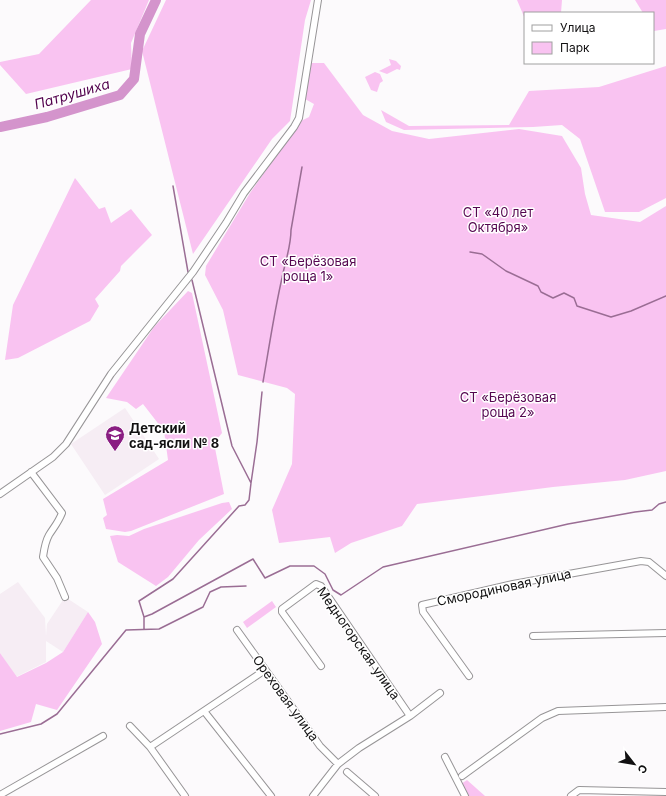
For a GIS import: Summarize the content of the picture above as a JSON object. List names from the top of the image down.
{
  "streets": {
    "street": ["Смородиновая улица", "Медногорская улица", "Ореховая улица"]
  },
  "water": ["Патрушиха"],
  "parks": ["СТ «40 лет Октября»", "СТ «Берёзовая роща 1»", "СТ «Берёзовая роща 2»"],
  "places": {
    "school or university": ["Детский сад-ясли № 8"]
  },
  "legend": ["Улица", "Парк"],
  "north": "bottom right"
}
